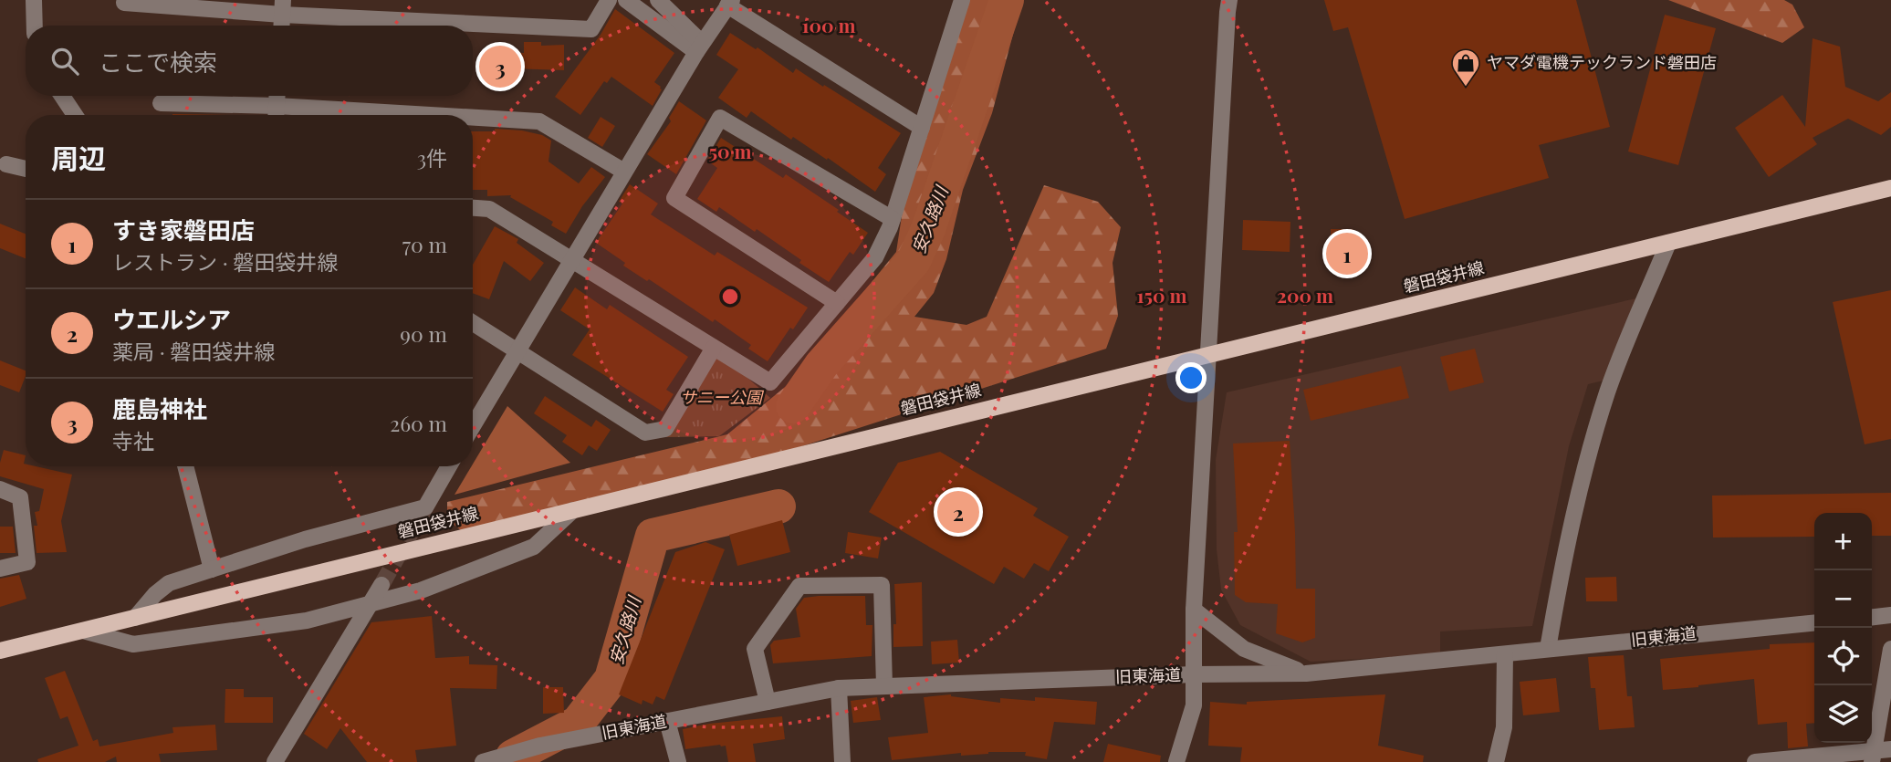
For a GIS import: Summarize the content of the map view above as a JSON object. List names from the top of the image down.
{
  "streets": {
    "main road": ["磐田袋井線"],
    "street": ["旧東海道"]
  },
  "water": ["安久路川"],
  "parks": ["サニー公園"],
  "places": {
    "shop": ["ヤマダ電機テックランド磐田店"]
  },
  "page": {
    "search": "ここで検索",
    "pins": ["3", "1", "2"],
    "heading": ["周辺", "3件"],
    "list": [
      {
        "mark": "1",
        "name": "すき家磐田店",
        "note": "レストラン · 磐田袋井線",
        "value": "70 m"
      },
      {
        "mark": "2",
        "name": "ウエルシア",
        "note": "薬局 · 磐田袋井線",
        "value": "90 m"
      },
      {
        "mark": "3",
        "name": "鹿島神社",
        "note": "寺社",
        "value": "260 m"
      }
    ],
    "map_buttons": ["+", "−"]
  },
  "rings": [
    "100 m",
    "50 m",
    "150 m",
    "200 m"
  ]
}
